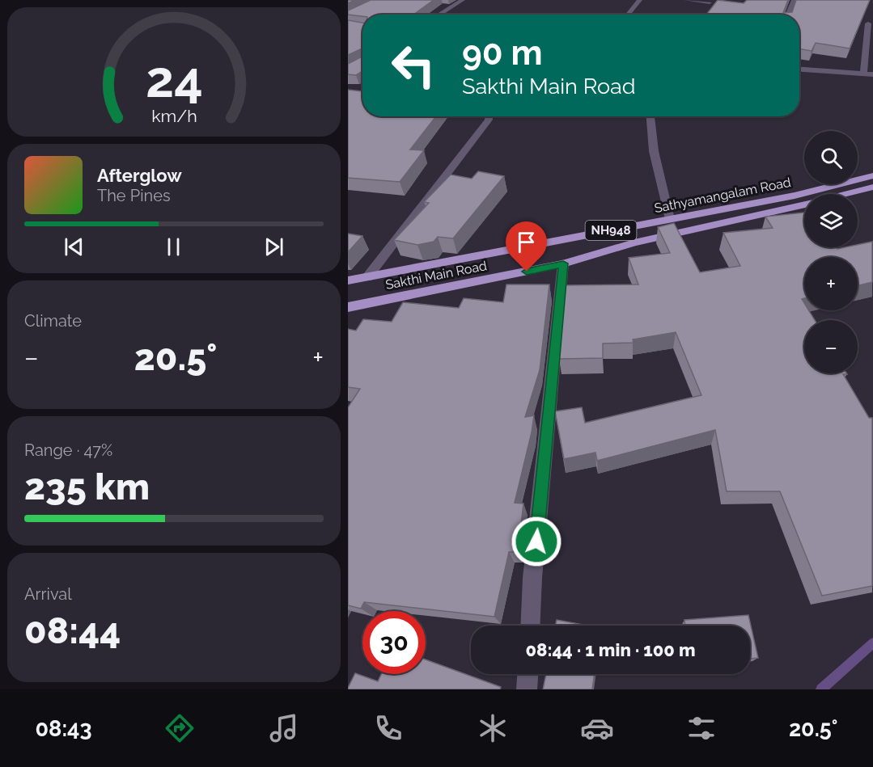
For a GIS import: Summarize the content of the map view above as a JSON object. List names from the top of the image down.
{
  "streets": {
    "highway": ["Sathyamangalam Road", "NH948", "Sakthi Main Road"]
  },
  "page": {
    "turn": ["90 m", "Sakthi Main Road"],
    "map_buttons": ["+", "−"],
    "song": ["Afterglow", "The Pines"],
    "tile": [
      "Climate",
      ["Range · 47%", "235 km"],
      ["Arrival", "08:44"]
    ],
    "heat": ["−", "20.5°", "+"],
    "limit": "30",
    "trip": "08:44 · 1 min · 100 m",
    "tabs": ["08:43", "20.5°"],
    "gauge": ["24", "km/h"]
  }
}
